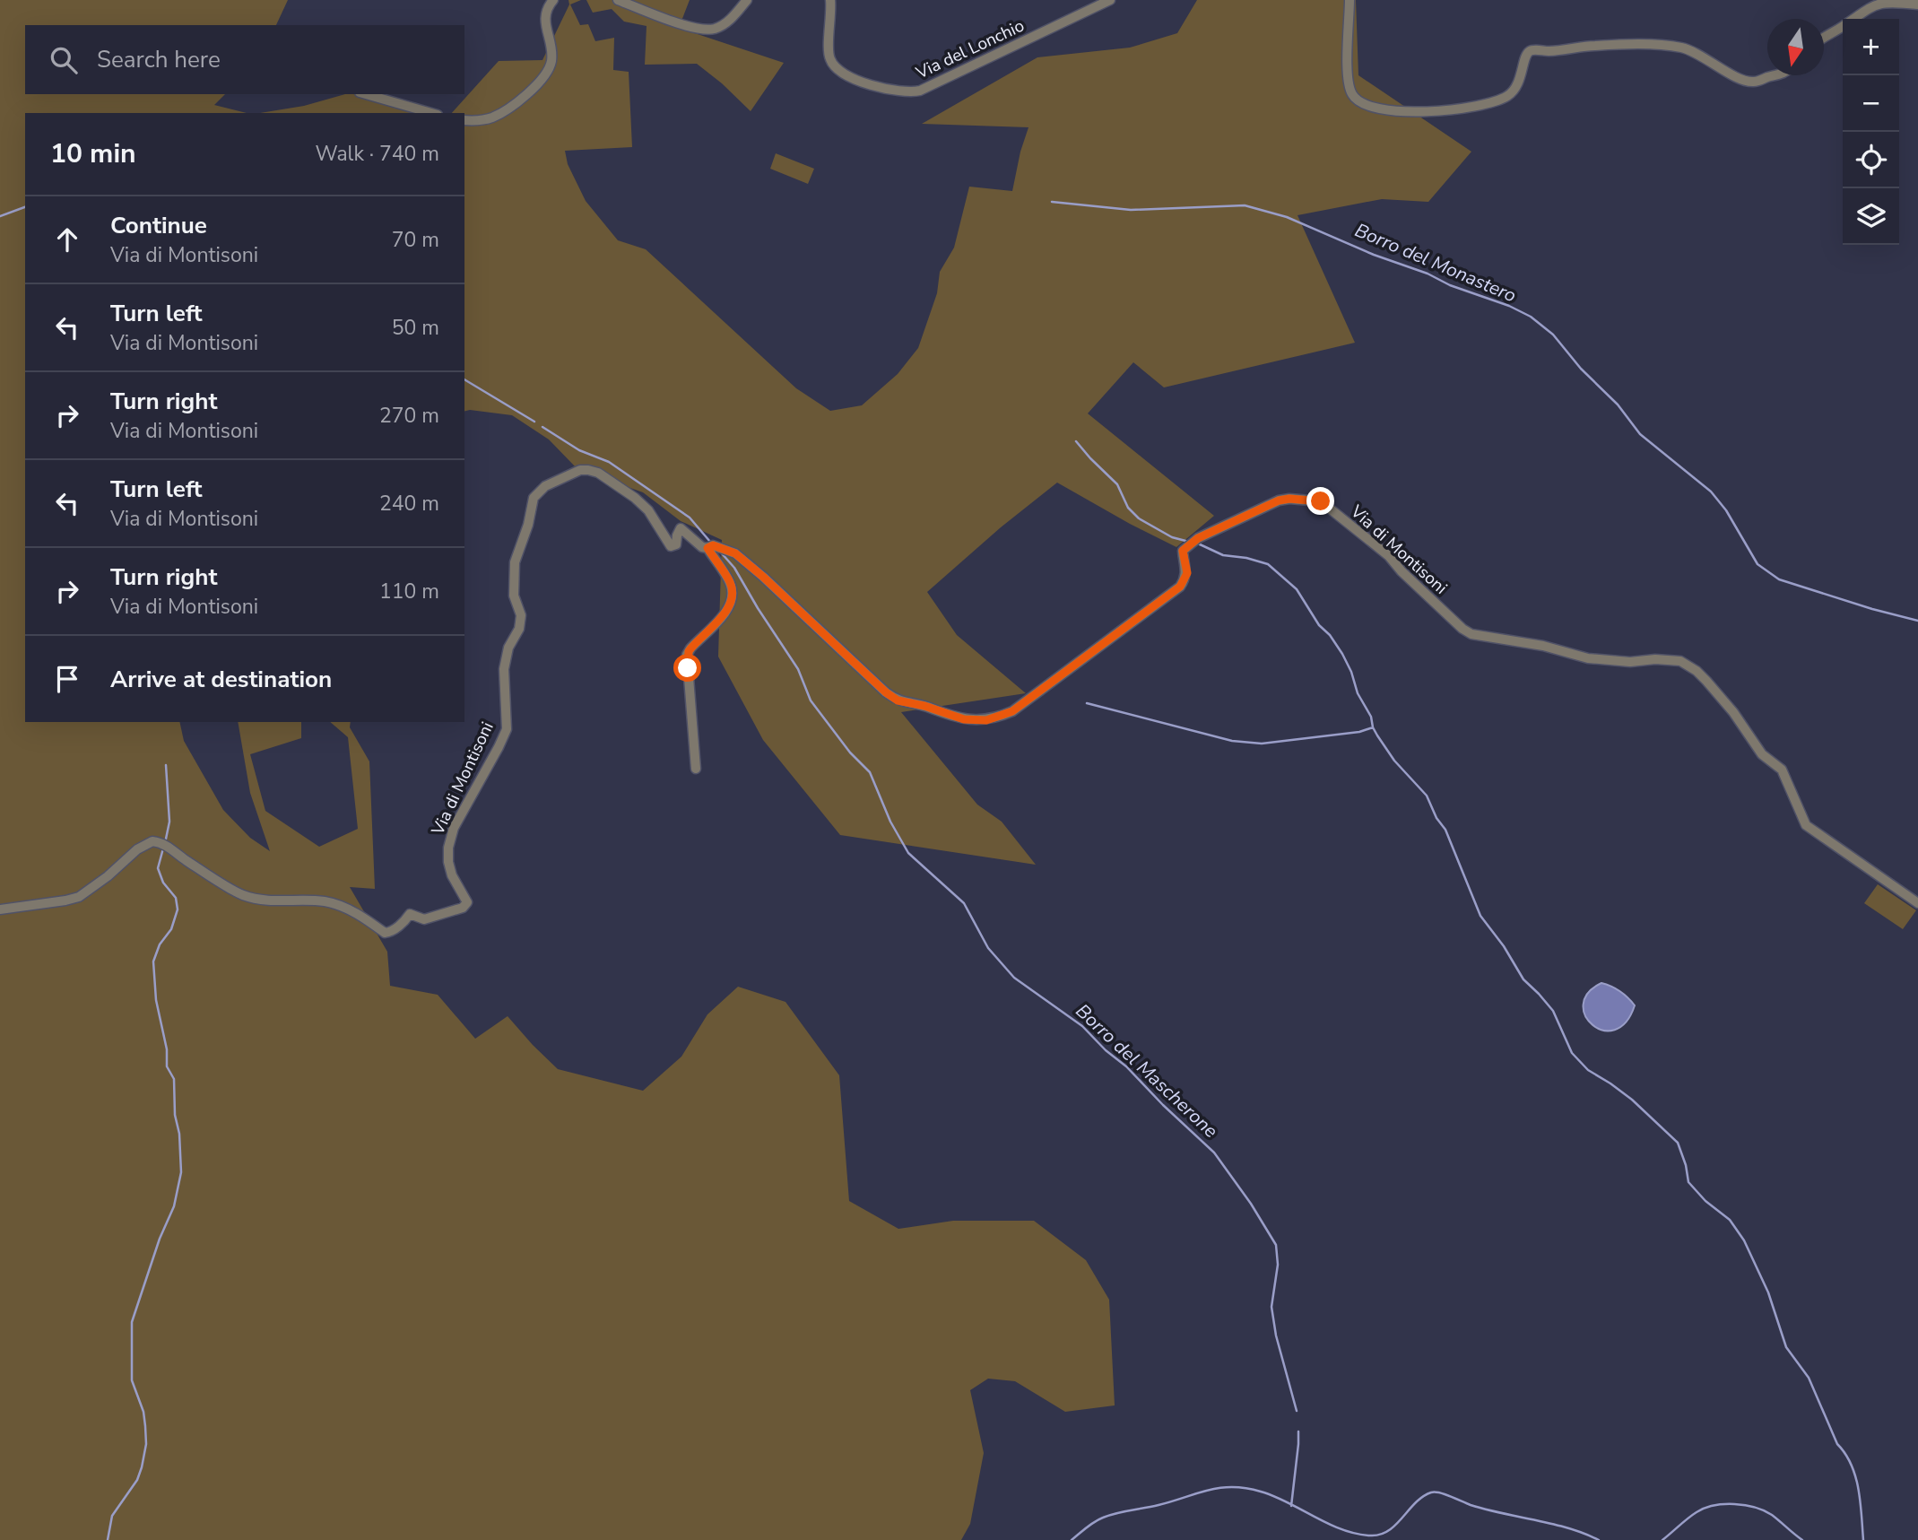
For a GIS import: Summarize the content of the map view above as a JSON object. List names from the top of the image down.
{
  "streets": {
    "street": ["Via del Lonchio", "Via di Montisoni"]
  },
  "water": ["Borro del Monastero", "Borro del Mascherone"],
  "north": "bottom",
  "page": {
    "map_buttons": ["+", "−"],
    "search": "Search here",
    "heading": ["10 min", "Walk · 740 m"],
    "list": [
      ["Continue", "Via di Montisoni", "70 m"],
      ["Turn left", "Via di Montisoni", "50 m"],
      ["Turn right", "Via di Montisoni", "270 m"],
      ["Turn left", "Via di Montisoni", "240 m"],
      ["Turn right", "Via di Montisoni", "110 m"],
      "Arrive at destination"
    ]
  }
}
